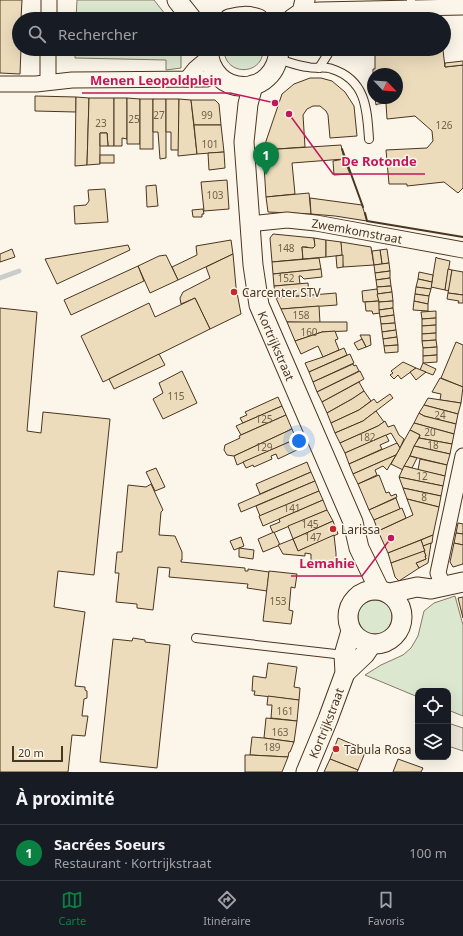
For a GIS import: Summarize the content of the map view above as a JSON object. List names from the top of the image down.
{
  "streets": {
    "street": ["Zwemkomstraat", "Kortrijkstraat"]
  },
  "crossings": [
    ["Zwemkomstraat", "Kortrijkstraat"]
  ],
  "places": [
    "Menen Leopoldplein",
    "De Rotonde",
    "Carcenter STV",
    "Larissa",
    "Lemahie",
    "Tabula Rosa"
  ],
  "house_numbers": [
    "27",
    "99",
    "25",
    "23",
    "126",
    "101",
    "103",
    "148",
    "152",
    "158",
    "160",
    "115",
    "24",
    "125",
    "20",
    "182",
    "18",
    "129",
    "12",
    "8",
    "141",
    "145",
    "147",
    "153",
    "161",
    "163",
    "189"
  ],
  "scale_bar": "20 m",
  "north": "bottom right",
  "page": {
    "search": "Rechercher",
    "pins": "1",
    "scale": "20 m",
    "heading": "À proximité",
    "list": [
      {
        "mark": "1",
        "name": "Sacrées Soeurs",
        "note": "Restaurant · Kortrijkstraat",
        "value": "100 m"
      }
    ],
    "nav": ["Carte", "Itinéraire", "Favoris"]
  }
}
